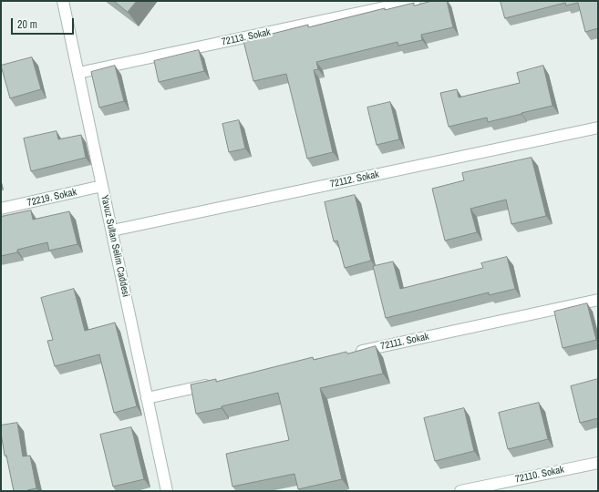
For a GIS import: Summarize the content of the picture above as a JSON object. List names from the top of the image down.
{
  "streets": {
    "street": [
      "72113. Sokak",
      "72112. Sokak",
      "72219. Sokak",
      "Yavuz Sultan Selim Caddesi",
      "72111. Sokak",
      "72110. Sokak"
    ]
  },
  "crossings": [
    ["72113. Sokak", "Yavuz Sultan Selim Caddesi"],
    ["72112. Sokak", "Yavuz Sultan Selim Caddesi"],
    ["72219. Sokak", "Yavuz Sultan Selim Caddesi"]
  ],
  "scale_bar": "20 m"
}
